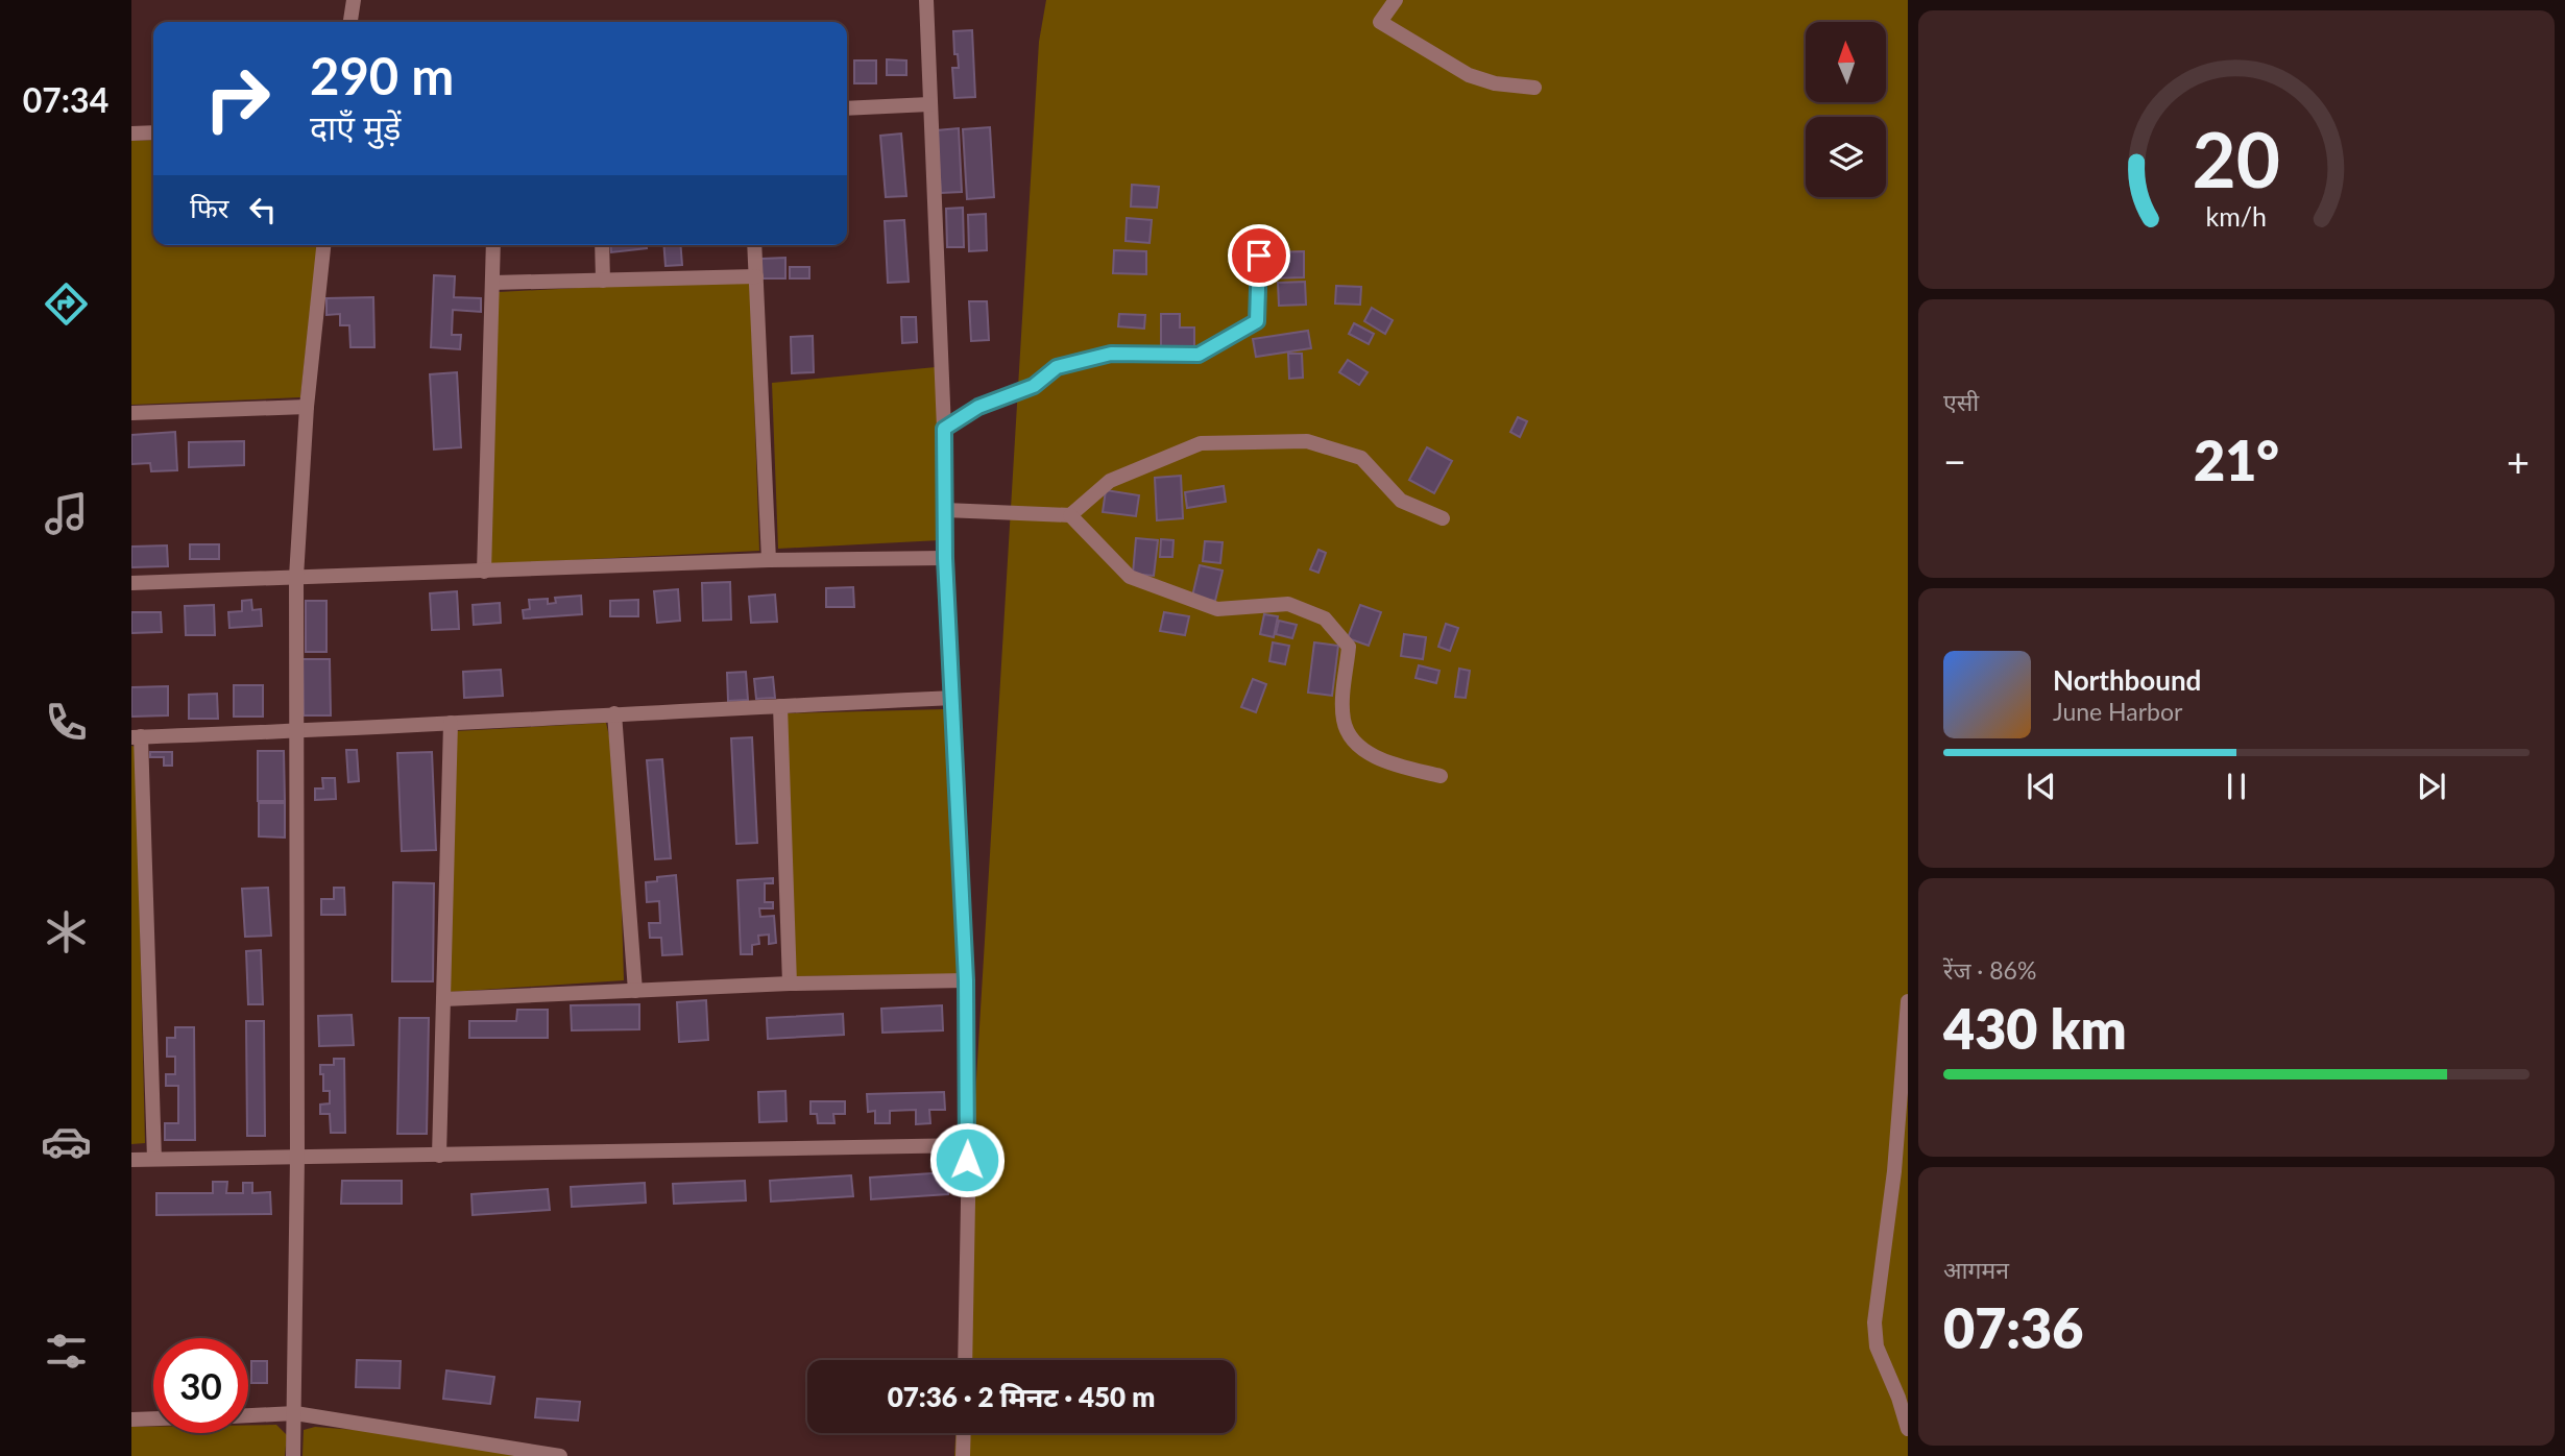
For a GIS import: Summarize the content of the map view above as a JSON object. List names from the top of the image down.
{
  "north": "top",
  "page": {
    "tabs": "07:34",
    "turn": ["290 m", "दाएँ मुड़ें"],
    "then": "फिर",
    "tile": [
      "एसी",
      ["रेंज · 86%", "430 km"],
      ["आगमन", "07:36"]
    ],
    "heat": ["−", "21°", "+"],
    "song": ["Northbound", "June Harbor"],
    "limit": "30",
    "trip": "07:36 · 2 मिनट · 450 m",
    "gauge": ["20", "km/h"]
  }
}
